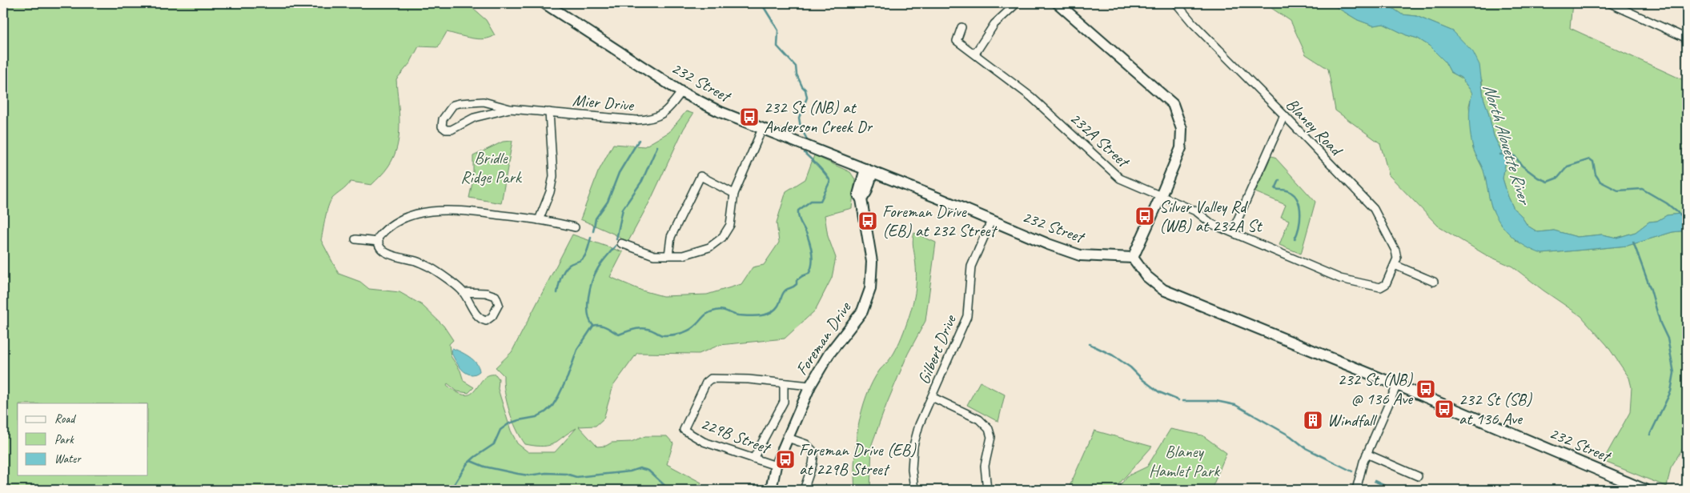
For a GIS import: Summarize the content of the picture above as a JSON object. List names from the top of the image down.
{
  "streets": {
    "street": [
      "232 Street",
      "Mier Drive",
      "Blaney Road",
      "232A Street",
      "Foreman Drive",
      "Gilbert Drive",
      "229B Street"
    ]
  },
  "crossings": [
    ["232 Street", "Mier Drive"],
    ["232 Street", "Foreman Drive"],
    ["232 Street", "Gilbert Drive"],
    ["Blaney Road", "232A Street"],
    ["Foreman Drive", "229B Street"]
  ],
  "water": ["North Alouette River"],
  "parks": ["Bridle Ridge Park", "Blaney Hamlet Park"],
  "places": {
    "bus stop": [
      "232 St (NB) at Anderson Creek Dr",
      "Silver Valley Rd (WB) at 232A St",
      "Foreman Drive (EB) at 232 Street",
      "232 St (NB) @ 136 Ave",
      "232 St (SB) at 136 Ave",
      "Foreman Drive (EB) at 229B Street"
    ],
    "building": ["Windfall"]
  },
  "legend": ["Road", "Park", "Water"]
}
